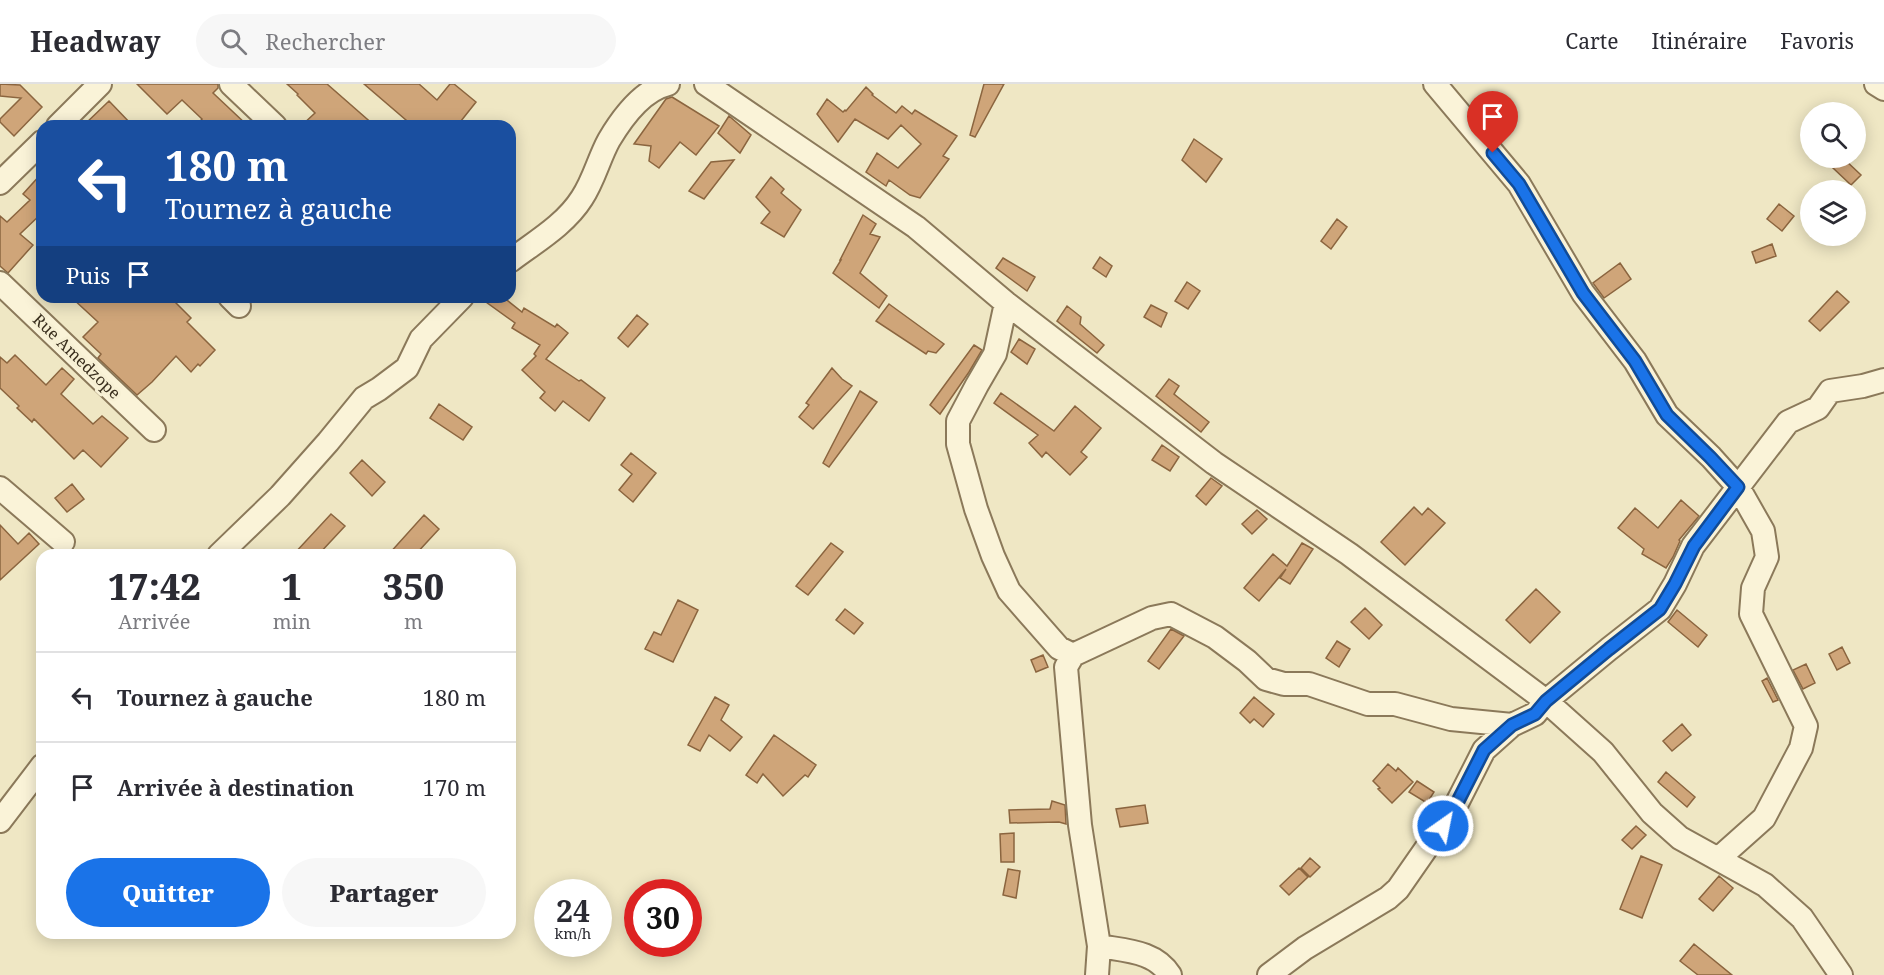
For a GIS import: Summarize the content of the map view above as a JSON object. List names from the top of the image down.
{
  "streets": {
    "street": ["Rue Amedzope"]
  },
  "page": {
    "header": "Headway",
    "search": "Rechercher",
    "nav": ["Carte", "Itinéraire", "Favoris"],
    "turn": ["180 m", "Tournez à gauche"],
    "then": "Puis",
    "eta": [
      "17:42",
      "Arrivée",
      "1",
      "min",
      "350",
      "m"
    ],
    "list": [
      {
        "name": "Tournez à gauche",
        "value": "180 m"
      },
      {
        "name": "Arrivée à destination",
        "value": "170 m"
      }
    ],
    "buttons": ["Quitter", "Partager"],
    "speed": "24 km/h",
    "limit": "30"
  }
}
